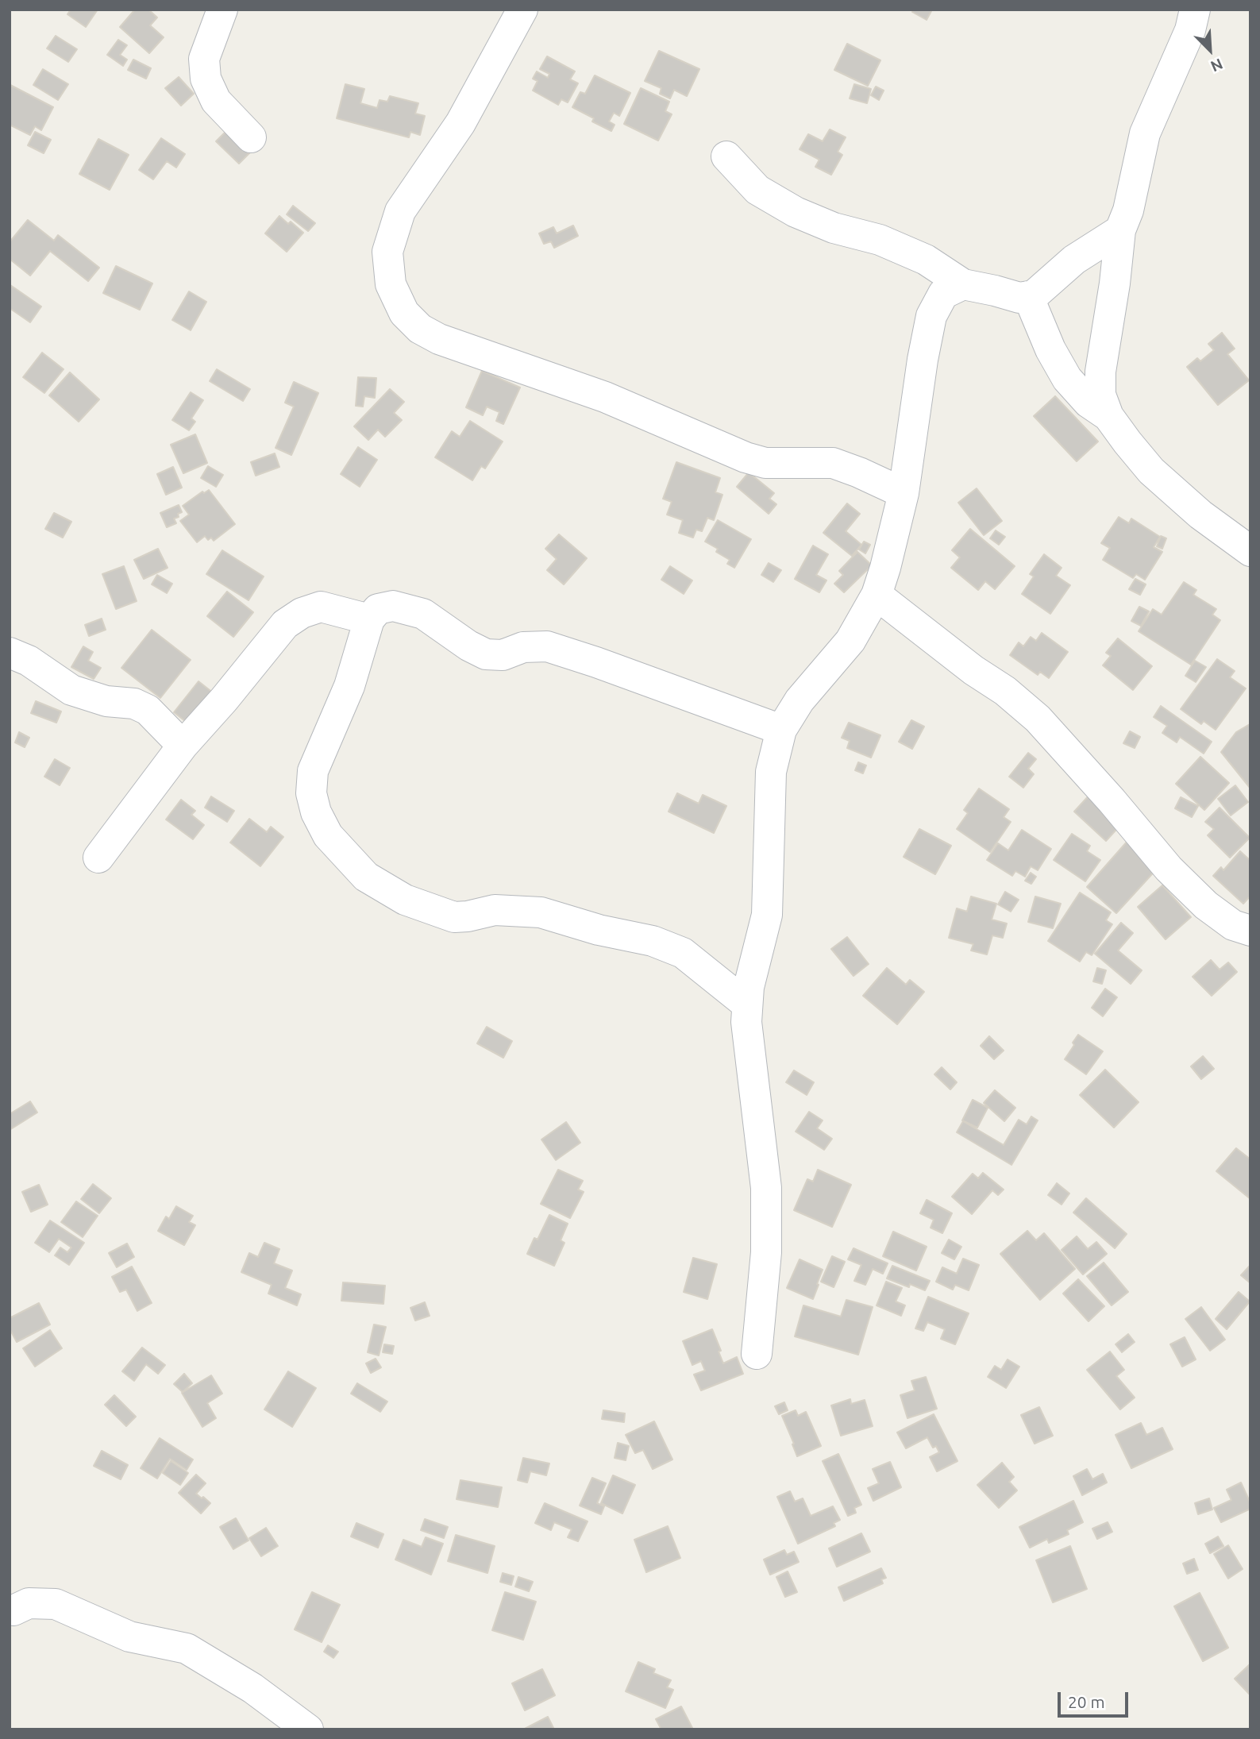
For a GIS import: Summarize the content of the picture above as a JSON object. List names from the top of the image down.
{
  "scale_bar": "20 m",
  "north": "bottom right"
}
